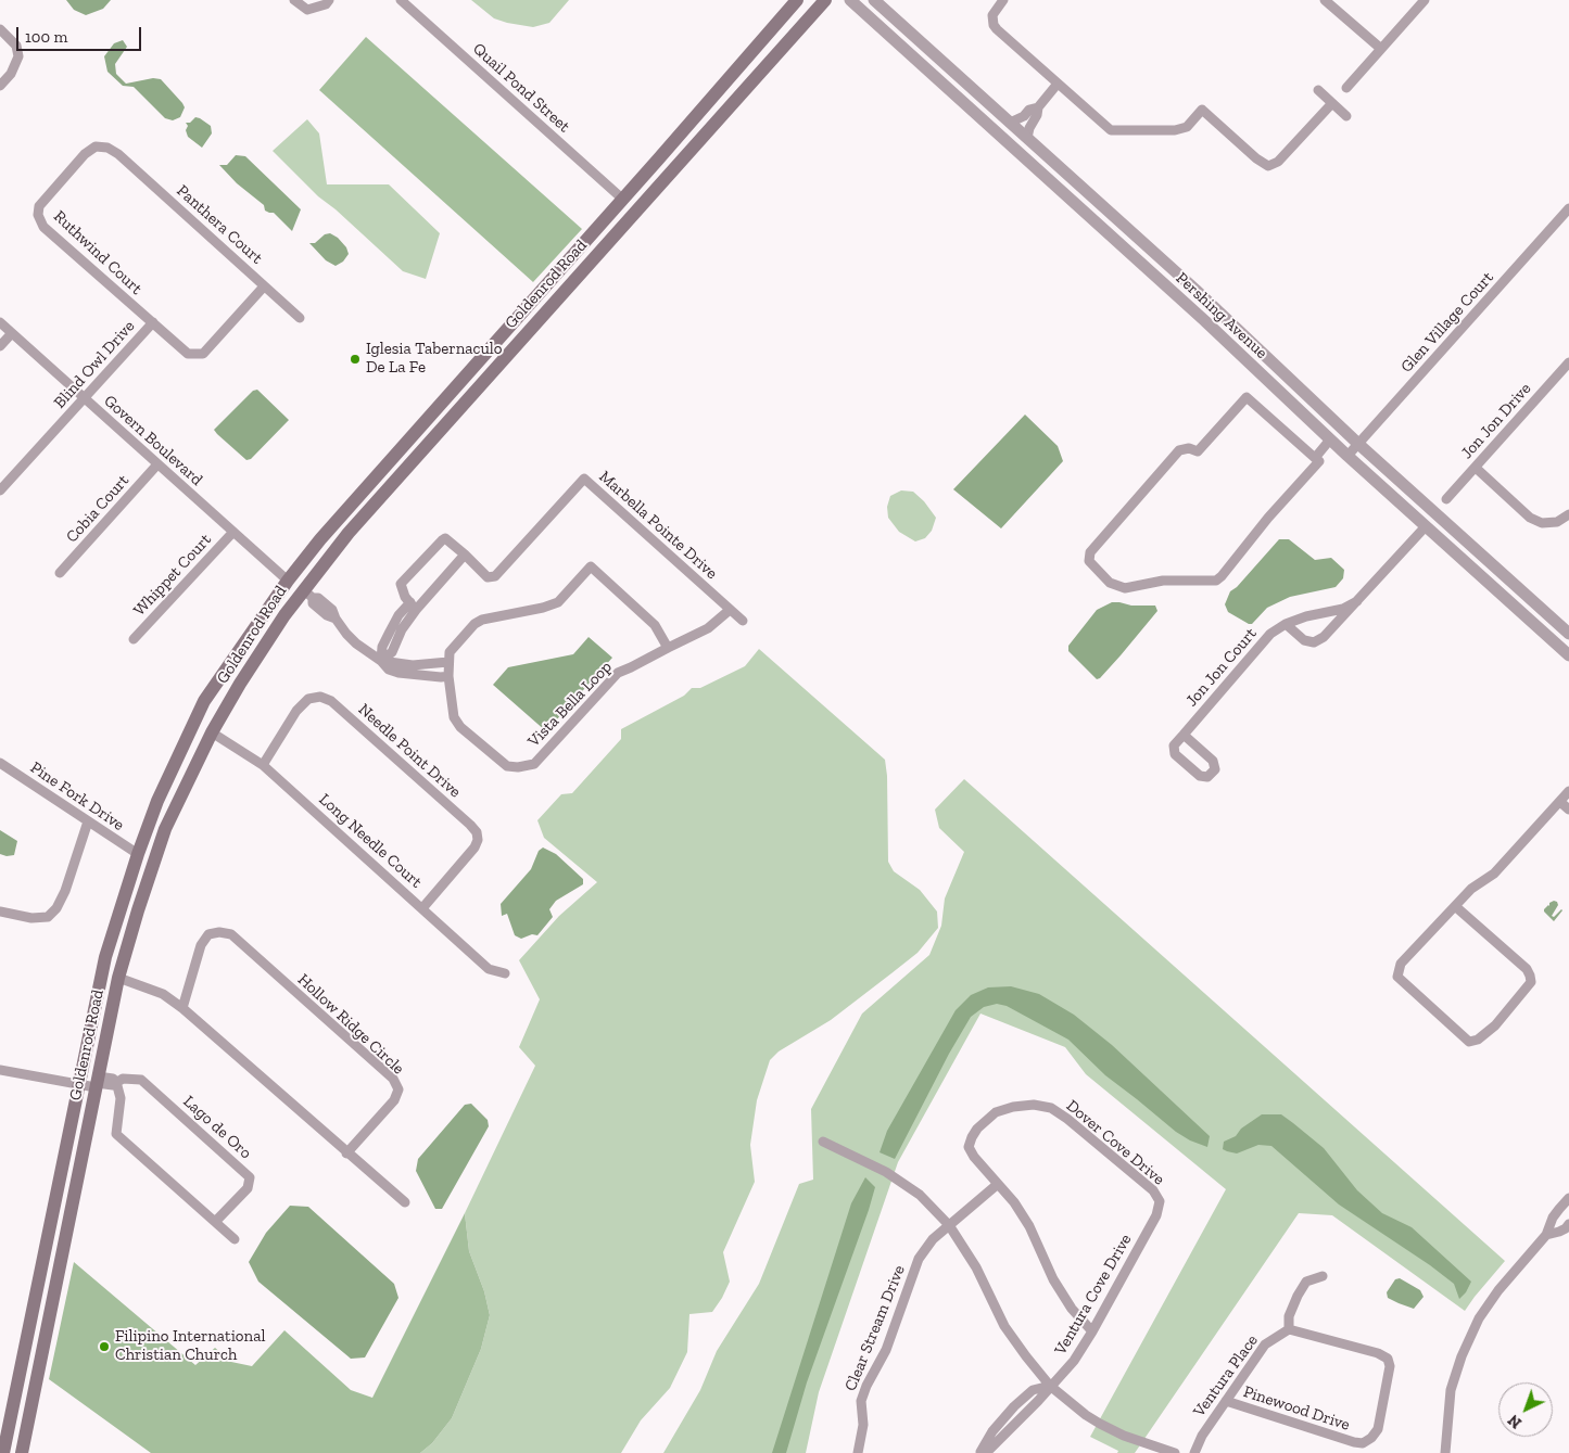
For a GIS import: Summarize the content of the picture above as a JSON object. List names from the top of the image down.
{
  "streets": {
    "main road": ["Goldenrod Road"],
    "street": [
      "Quail Pond Street",
      "Panthera Court",
      "Ruthwind Court",
      "Pershing Avenue",
      "Glen Village Court",
      "Blind Owl Drive",
      "Jon Jon Drive",
      "Govern Boulevard",
      "Cobia Court",
      "Marbella Pointe Drive",
      "Whippet Court",
      "Jon Jon Court",
      "Vista Bella Loop",
      "Needle Point Drive",
      "Pine Fork Drive",
      "Long Needle Court",
      "Hollow Ridge Circle",
      "Lago de Oro",
      "Dover Cove Drive",
      "Ventura Cove Drive",
      "Clear Stream Drive",
      "Ventura Place",
      "Pinewood Drive"
    ]
  },
  "crossings": [
    ["Quail Pond Street", "Goldenrod Road"],
    ["Panthera Court", "Ruthwind Court"],
    ["Panthera Court", "Blind Owl Drive"],
    ["Ruthwind Court", "Blind Owl Drive"],
    ["Goldenrod Road", "Govern Boulevard"],
    ["Goldenrod Road", "Pine Fork Drive"],
    ["Goldenrod Road", "Long Needle Court"],
    ["Goldenrod Road", "Lago de Oro"],
    ["Pershing Avenue", "Glen Village Court"],
    ["Pershing Avenue", "Jon Jon Court"],
    ["Blind Owl Drive", "Govern Boulevard"],
    ["Govern Boulevard", "Cobia Court"],
    ["Govern Boulevard", "Whippet Court"],
    ["Marbella Pointe Drive", "Vista Bella Loop"],
    ["Needle Point Drive", "Long Needle Court"],
    ["Dover Cove Drive", "Ventura Cove Drive"],
    ["Dover Cove Drive", "Clear Stream Drive"],
    ["Ventura Place", "Pinewood Drive"]
  ],
  "places": ["Iglesia Tabernaculo De La Fe", "Filipino International Christian Church"],
  "scale_bar": "100 m",
  "north": "bottom left"
}
